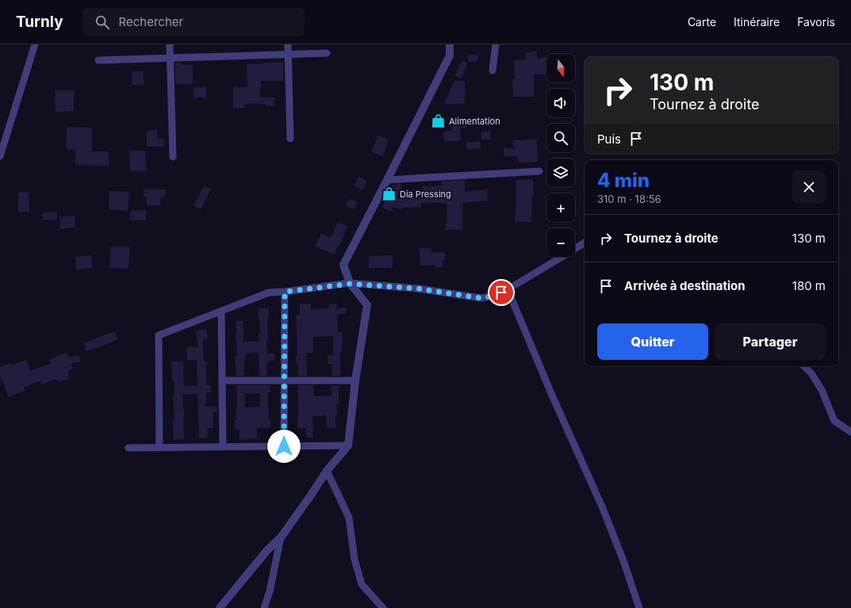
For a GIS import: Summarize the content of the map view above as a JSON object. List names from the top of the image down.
{
  "places": {
    "shop": ["Alimentation", "Dia Pressing"]
  },
  "north": "bottom",
  "page": {
    "header": "Turnly",
    "search": "Rechercher",
    "nav": ["Carte", "Itinéraire", "Favoris"],
    "map_buttons": ["+", "−"],
    "turn": ["130 m", "Tournez à droite"],
    "then": "Puis",
    "heading": ["4 min", "310 m · 18:56"],
    "list": [
      {
        "name": "Tournez à droite",
        "value": "130 m"
      },
      {
        "name": "Arrivée à destination",
        "value": "180 m"
      }
    ],
    "buttons": ["Quitter", "Partager"]
  }
}
